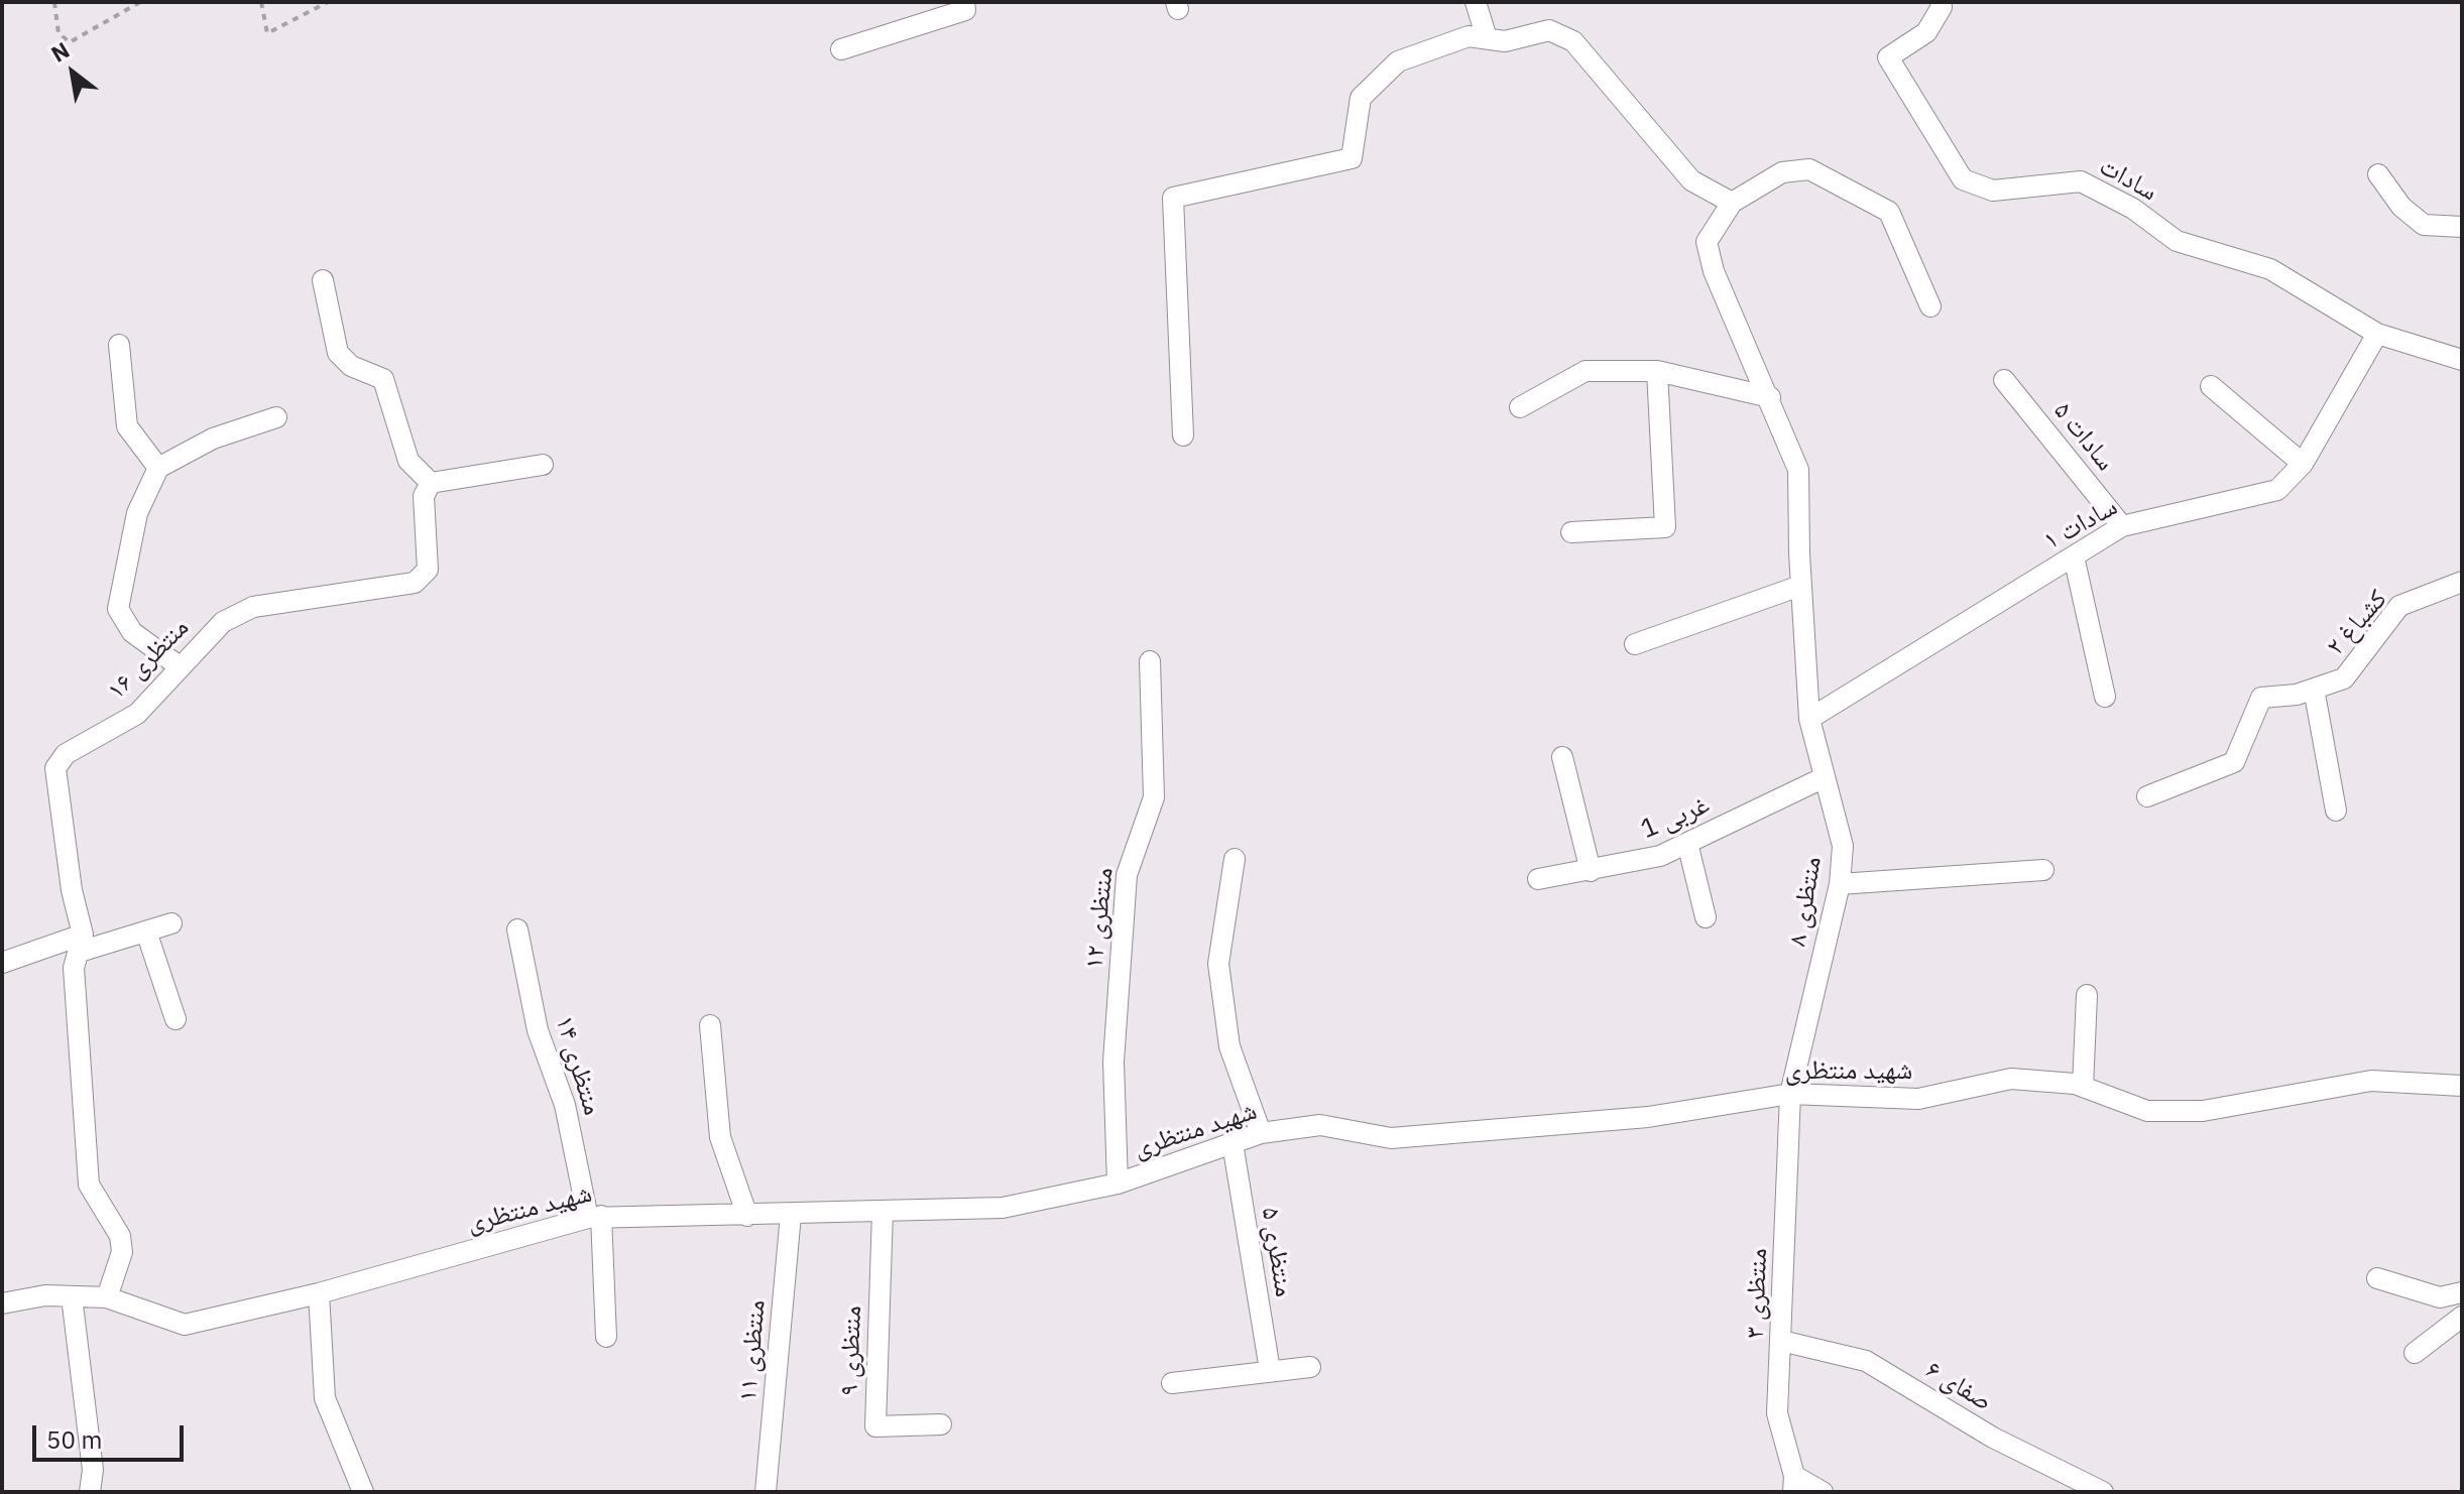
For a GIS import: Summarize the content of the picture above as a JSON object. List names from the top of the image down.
{
  "streets": {
    "street": [
      "سادات",
      "سادات ۵",
      "سادات ۱",
      "کشباغ ۲",
      "منتظری ۱۶",
      "غربی 1",
      "منتظری ۸",
      "منتظری ۱۲",
      "منتظری ۱۴",
      "شهید منتظری",
      "منتظری ۵",
      "منتظری ۳",
      "منتظری ۱۱",
      "منتظری ۹",
      "صفای ۶"
    ]
  },
  "crossings": [
    ["سادات", "سادات ۱"],
    ["سادات ۵", "سادات ۱"],
    ["سادات ۱", "منتظری ۸"],
    ["منتظری ۱۶", "شهید منتظری"],
    ["غربی 1", "منتظری ۸"],
    ["منتظری ۸", "شهید منتظری"],
    ["منتظری ۸", "منتظری ۳"],
    ["منتظری ۱۲", "شهید منتظری"],
    ["منتظری ۱۴", "شهید منتظری"],
    ["شهید منتظری", "منتظری ۵"],
    ["شهید منتظری", "منتظری ۳"],
    ["شهید منتظری", "منتظری ۱۱"],
    ["شهید منتظری", "منتظری ۹"],
    ["منتظری ۳", "صفای ۶"]
  ],
  "scale_bar": "50 m",
  "north": "top left"
}
